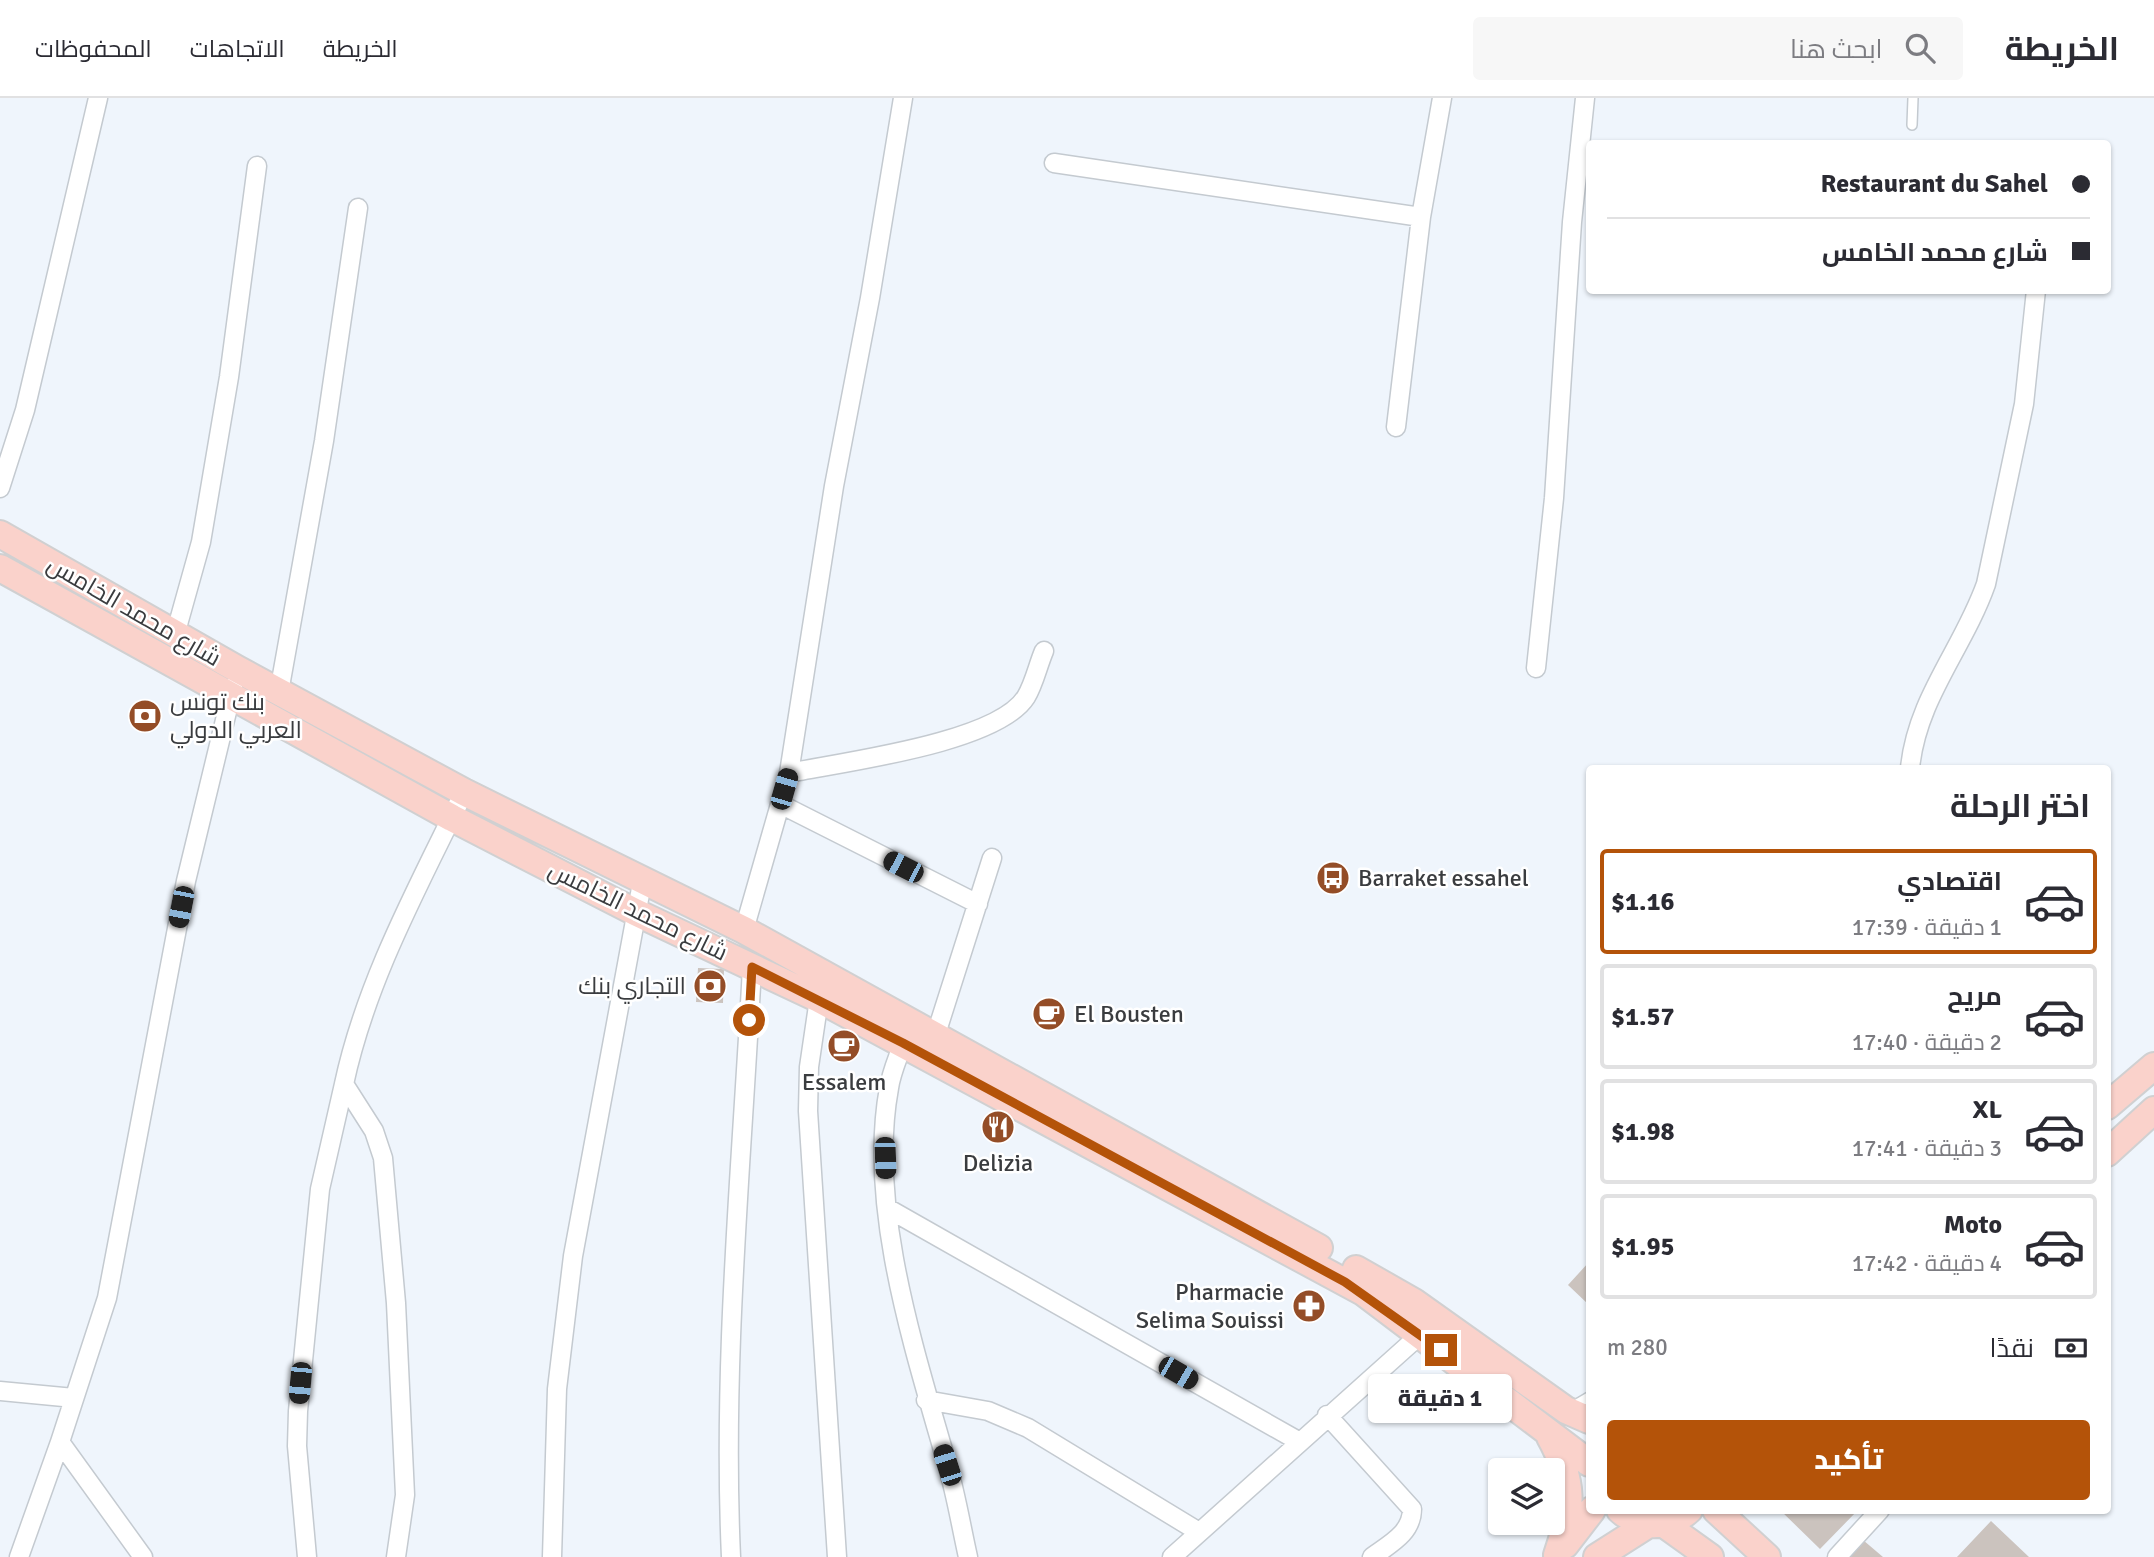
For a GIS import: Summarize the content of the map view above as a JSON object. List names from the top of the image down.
{
  "streets": {
    "main road": ["شارع محمد الخامس"]
  },
  "places": {
    "bank": ["بنك تونس العربي الدولي", "التجاري بنك"],
    "bus stop": ["Barraket essahel"],
    "cafe": ["El Bousten", "Essalem"],
    "restaurant": ["Delizia"],
    "pharmacy": ["Pharmacie Selima Souissi"]
  },
  "page": {
    "header": "الخريطة",
    "search": "ابحث هنا",
    "nav": ["الخريطة", "الاتجاهات", "المحفوظات"],
    "banner": ["Restaurant du Sahel", "شارع محمد الخامس"],
    "heading": "اختر الرحلة",
    "list": [
      {
        "name": "اقتصادي",
        "note": "1 دقيقة · 17:39",
        "value": "$1.16"
      },
      {
        "name": "مريح",
        "note": "2 دقيقة · 17:40",
        "value": "$1.57"
      },
      {
        "name": "XL",
        "note": "3 دقيقة · 17:41",
        "value": "$1.98"
      },
      {
        "name": "Moto",
        "note": "4 دقيقة · 17:42",
        "value": "$1.95"
      }
    ],
    "pay": ["نقدًا", "280 m"],
    "bubble": "1 دقيقة",
    "buttons": "تأكيد"
  }
}
